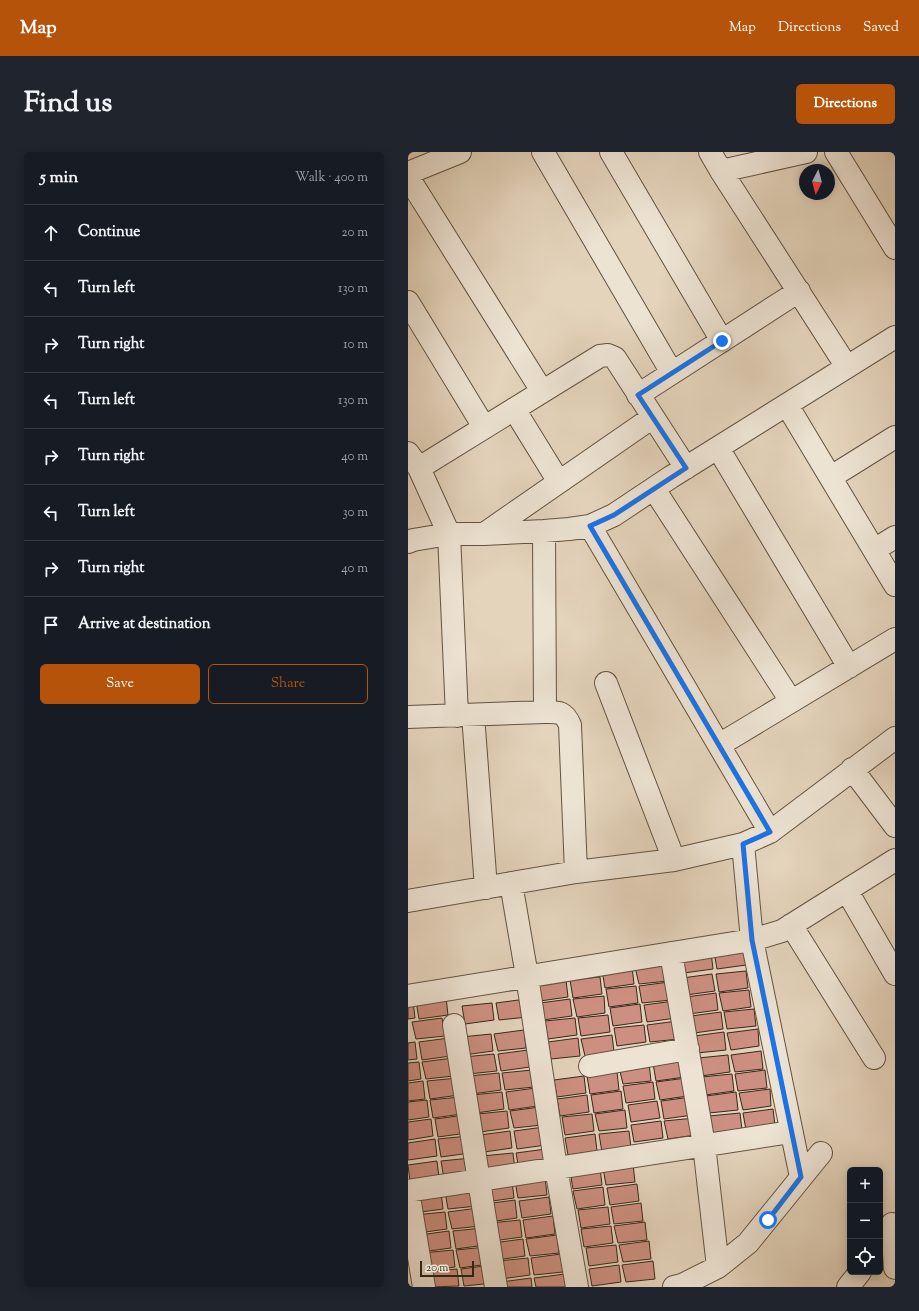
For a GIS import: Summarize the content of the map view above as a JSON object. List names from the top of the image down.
{
  "scale_bar": "20 m",
  "north": "bottom",
  "page": {
    "header": "Map",
    "nav": ["Map", "Directions", "Saved"],
    "title": "Find us",
    "buttons": [
      "Directions",
      ["Save", "Share"]
    ],
    "heading": ["5 min", "Walk · 400 m"],
    "list": [
      ["Continue", "20 m"],
      ["Turn left", "130 m"],
      ["Turn right", "10 m"],
      ["Turn left", "130 m"],
      ["Turn right", "40 m"],
      ["Turn left", "30 m"],
      ["Turn right", "40 m"],
      "Arrive at destination"
    ],
    "map_buttons": ["+", "−"],
    "scale": "20 m"
  }
}
